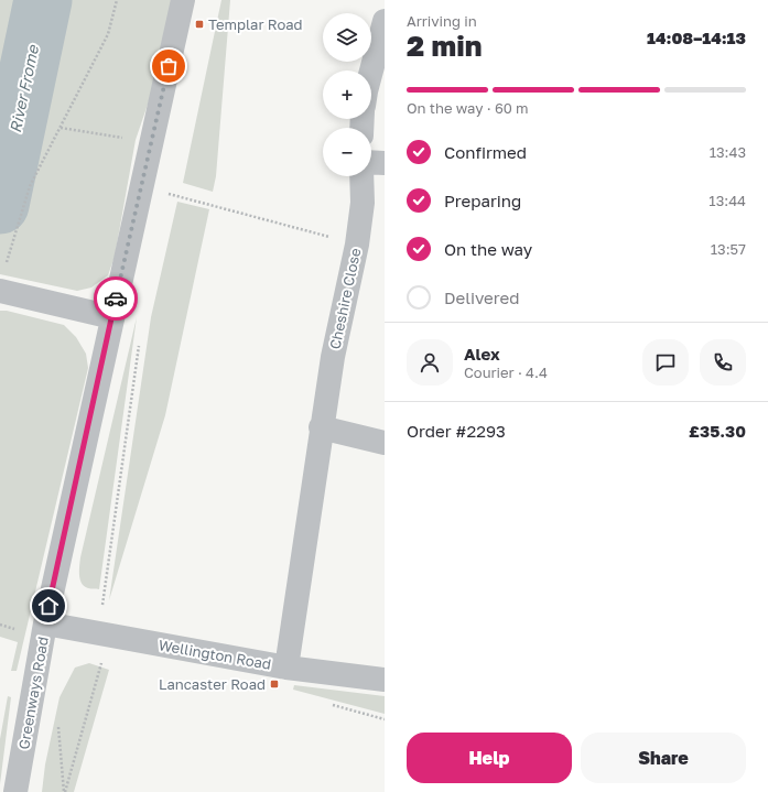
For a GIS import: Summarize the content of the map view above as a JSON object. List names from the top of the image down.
{
  "streets": {
    "street": ["Cheshire Close", "Wellington Road", "Greenways Road"]
  },
  "crossings": [
    ["Cheshire Close", "Wellington Road"],
    ["Wellington Road", "Greenways Road"]
  ],
  "water": ["River Frome"],
  "places": {
    "transit": ["Templar Road", "Lancaster Road"]
  },
  "page": {
    "heading": ["2 min", "Arriving in", "14:08–14:13"],
    "panel": [
      "Alex",
      "Courier · 4.4",
      "Order #2293",
      "£35.30"
    ],
    "map_buttons": ["+", "−"],
    "bar": "On the way · 60 m",
    "list": [
      ["Confirmed", "13:43"],
      ["Preparing", "13:44"],
      ["On the way", "13:57"],
      "Delivered"
    ],
    "buttons": ["Help", "Share"]
  }
}
